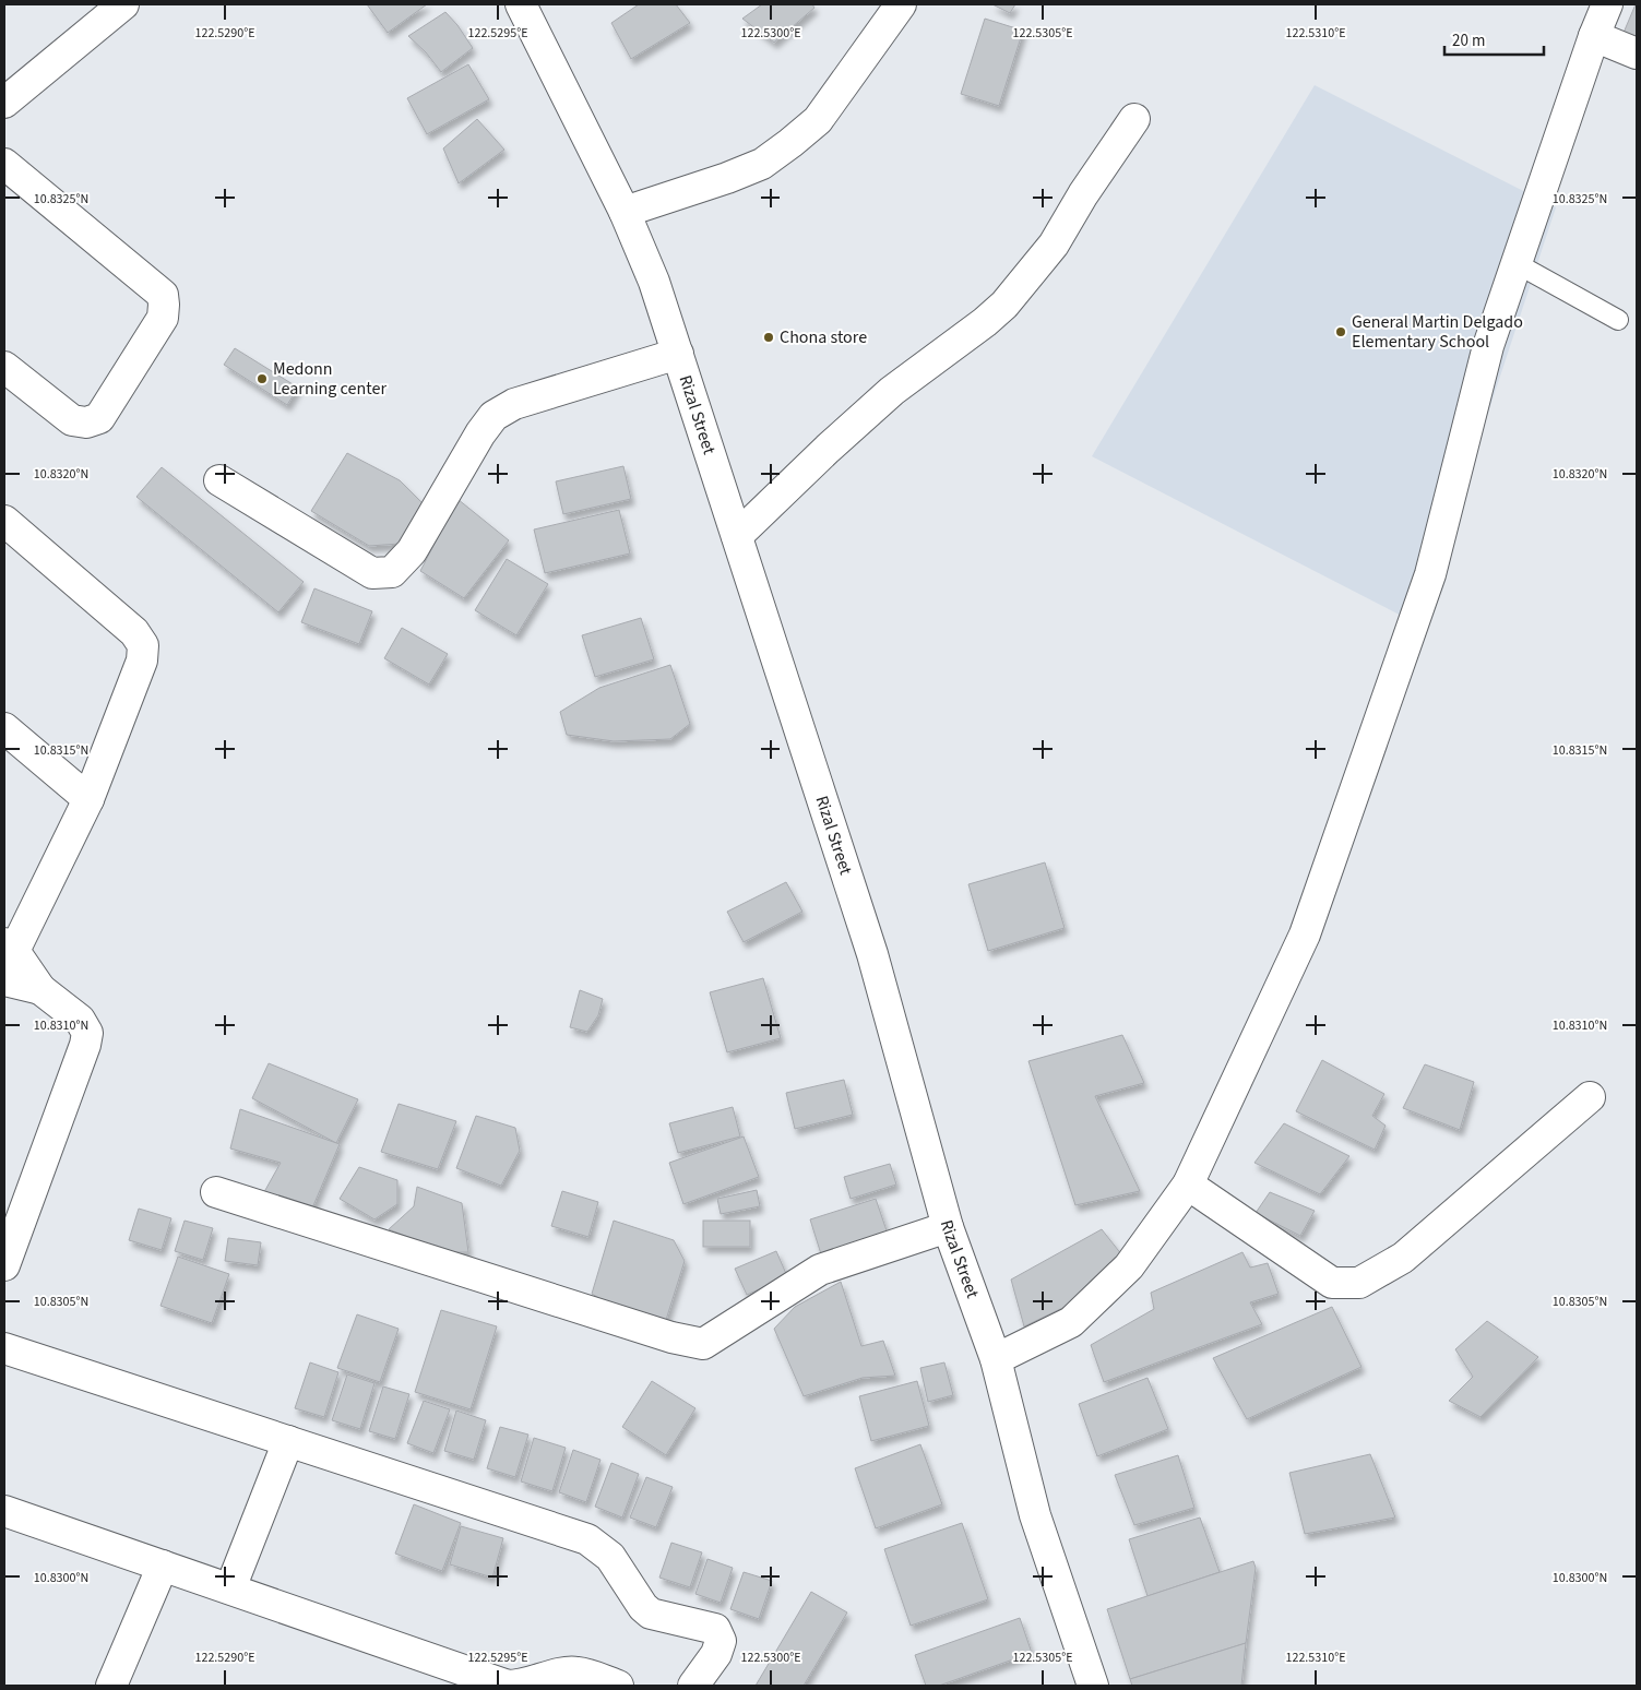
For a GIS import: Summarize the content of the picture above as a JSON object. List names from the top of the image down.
{
  "streets": {
    "street": ["Rizal Street"]
  },
  "places": ["General Martin Delgado Elementary School", "Chona store", "Medonn Learning center"],
  "scale_bar": "20 m",
  "coordinates": [
    "122.5290°E",
    "122.5295°E",
    "122.5300°E",
    "122.5305°E",
    "122.5310°E",
    "10.8325°N",
    "10.8320°N",
    "10.8315°N",
    "10.8310°N",
    "10.8305°N",
    "10.8300°N"
  ]
}
